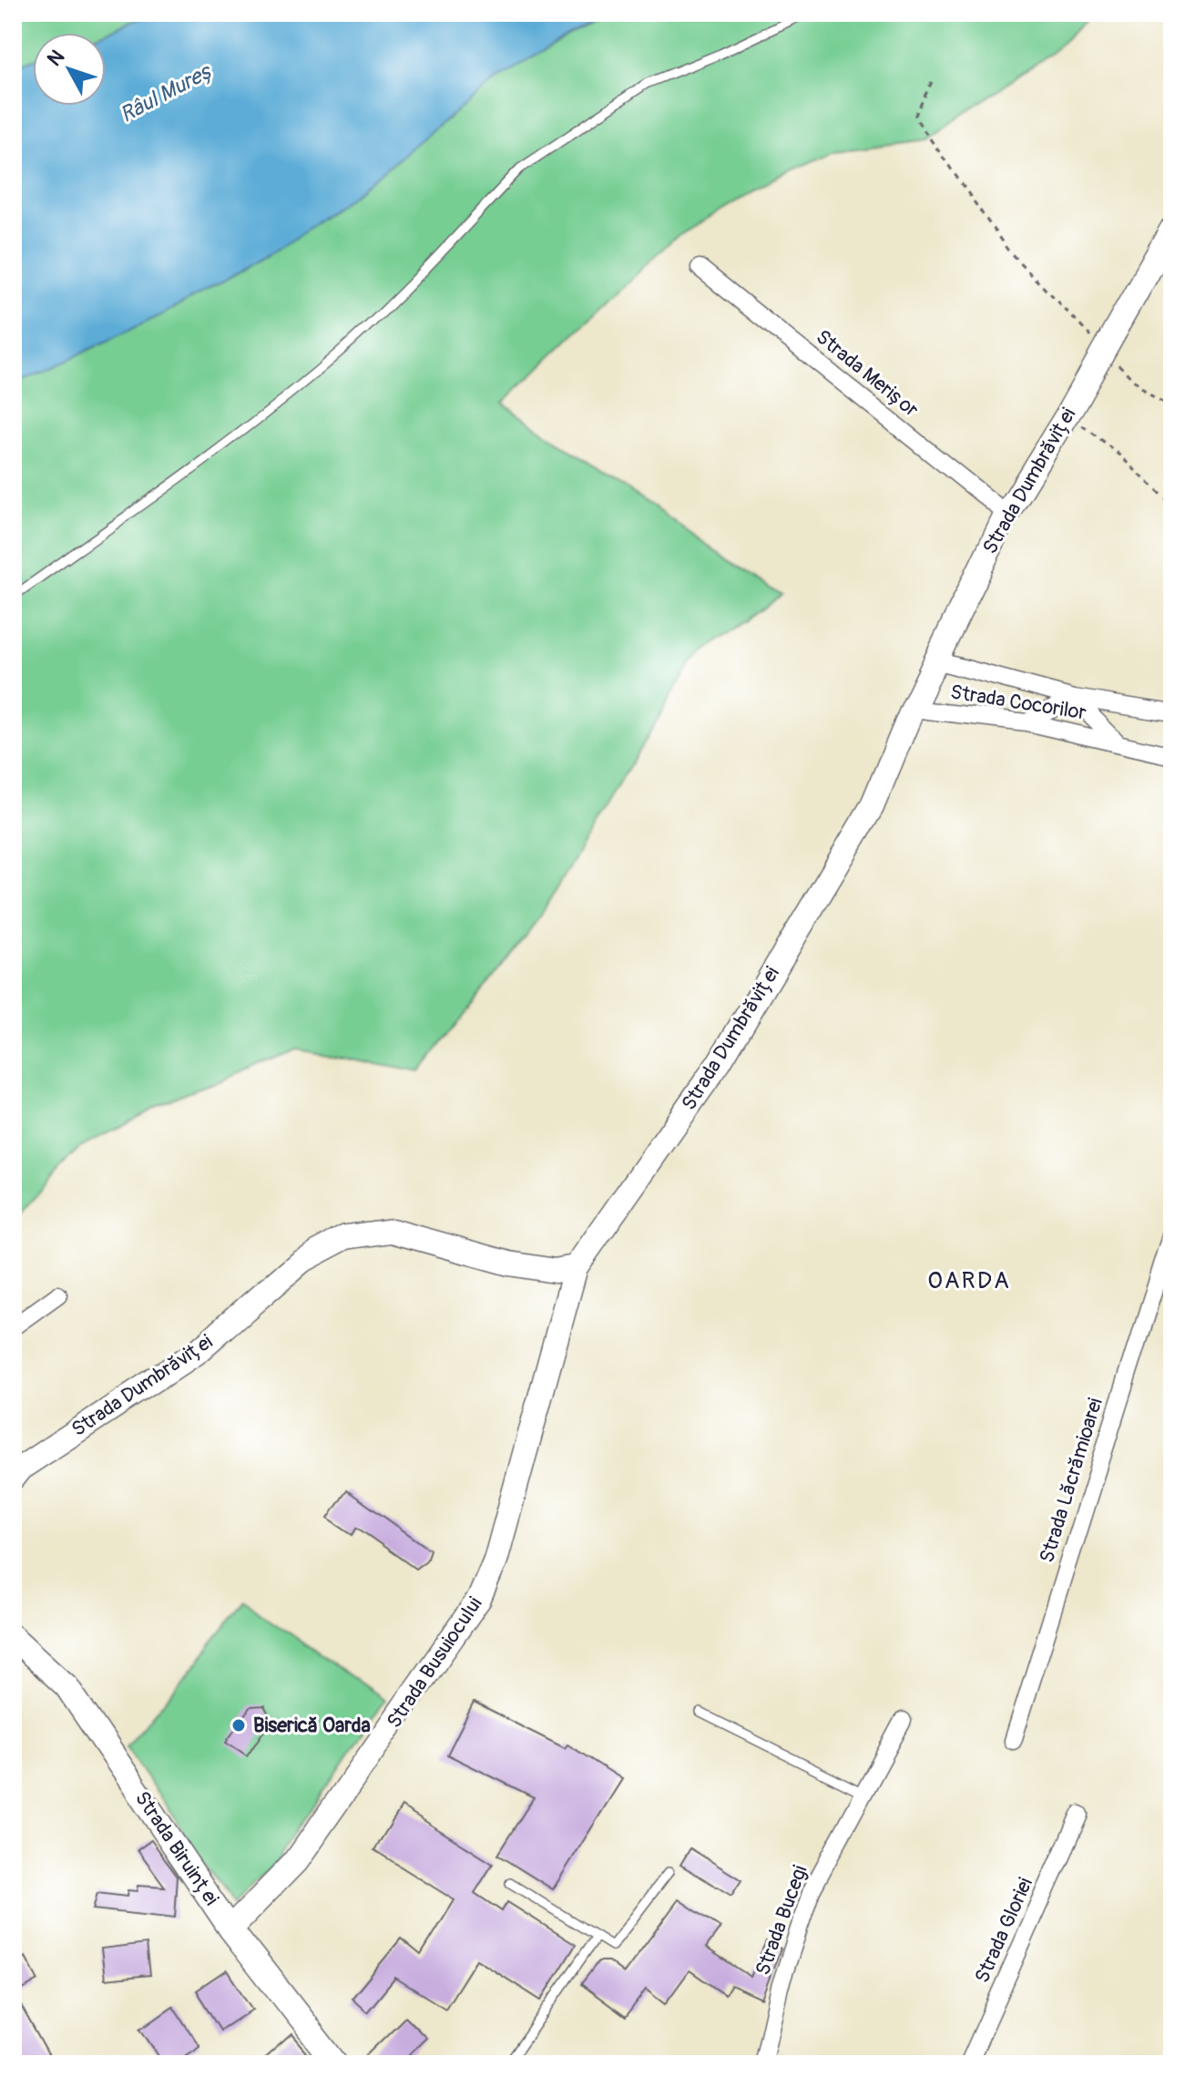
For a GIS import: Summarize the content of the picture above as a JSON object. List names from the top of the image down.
{
  "streets": {
    "main road": ["Strada Dumbrăviței", "Strada Busuiocului", "Strada Biruinței"],
    "street": [
      "Strada Merișor",
      "Strada Cocorilor",
      "Strada Lăcrămioarei",
      "Strada Bucegi",
      "Strada Gloriei"
    ]
  },
  "crossings": [
    ["Strada Merișor", "Strada Dumbrăviței"],
    ["Strada Dumbrăviței", "Strada Cocorilor"],
    ["Strada Dumbrăviței", "Strada Busuiocului"],
    ["Strada Busuiocului", "Strada Biruinței"]
  ],
  "districts": ["OARDA"],
  "water": ["Râul Mureș"],
  "places": ["Biserică Oarda"],
  "north": "top left"
}
